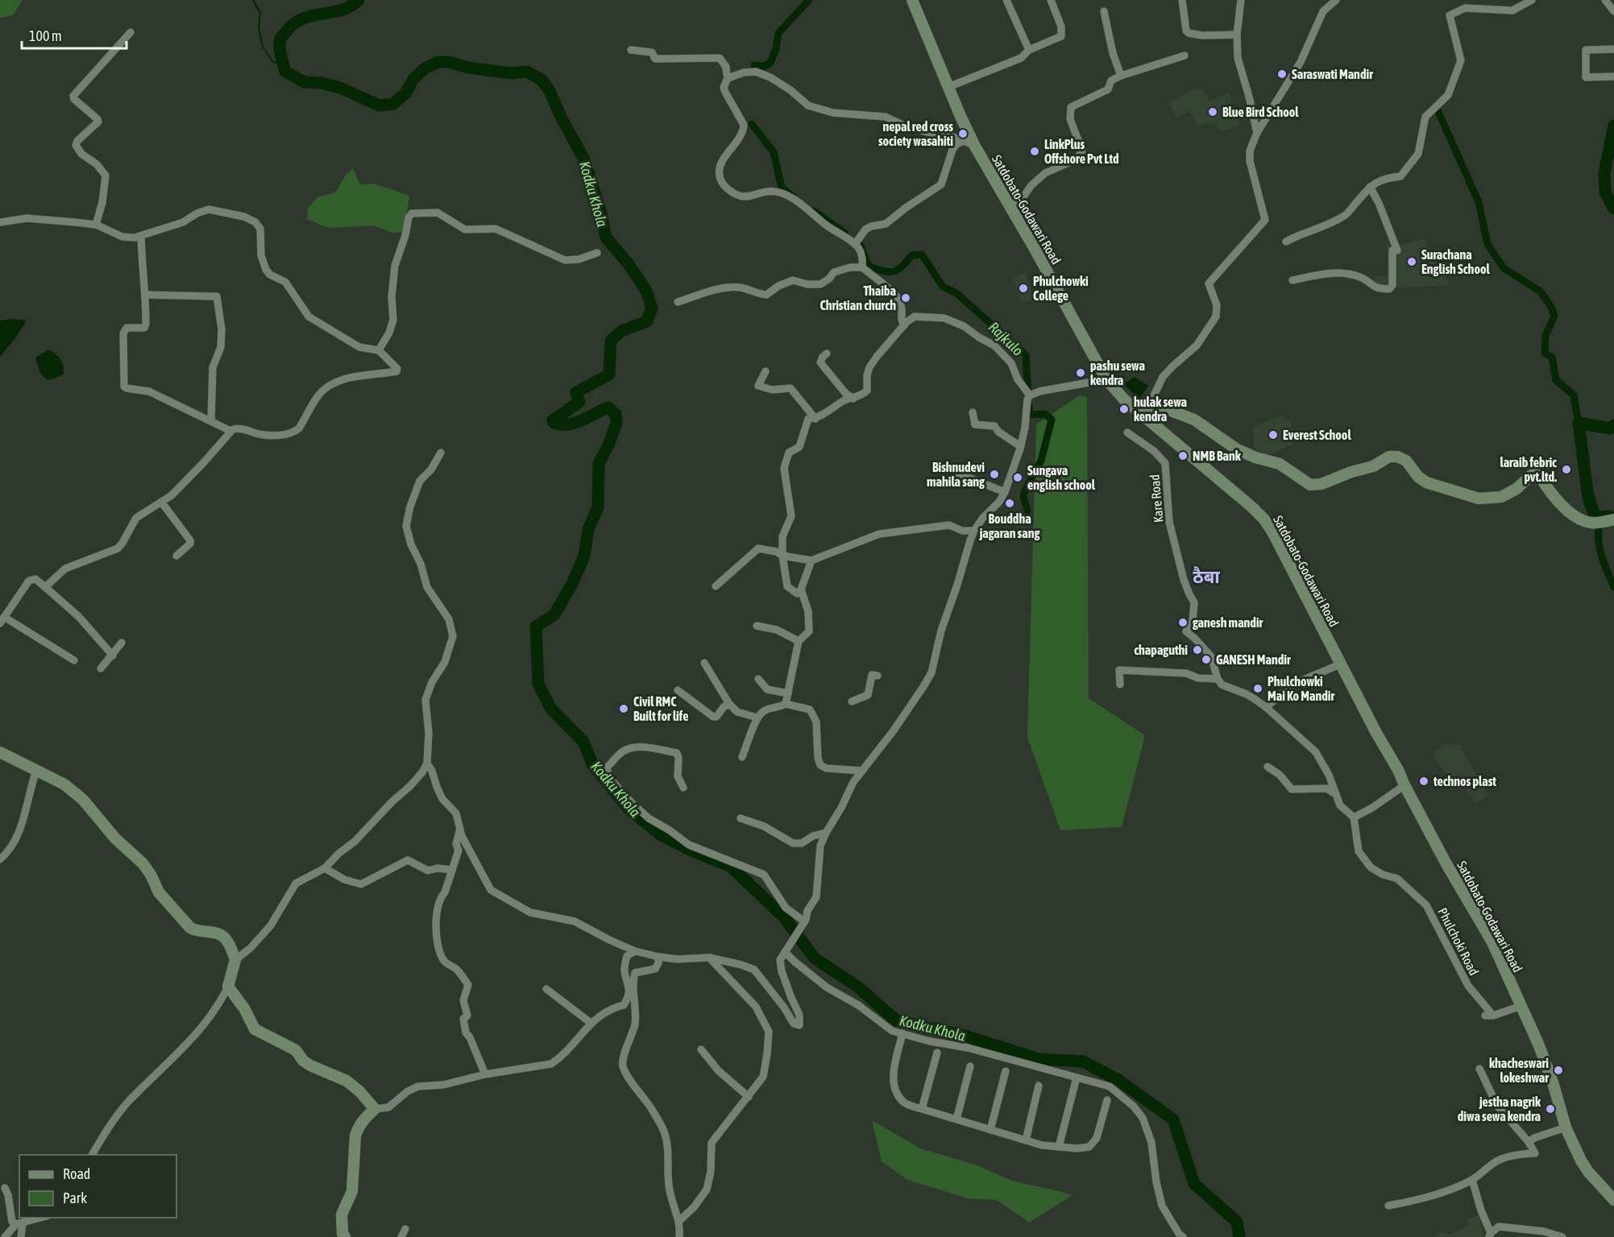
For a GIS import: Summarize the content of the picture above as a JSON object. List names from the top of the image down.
{
  "streets": {
    "street": ["Satdobato-Godawari Road", "Kare Road", "Phulchoki Road"]
  },
  "crossings": [
    ["Satdobato-Godawari Road", "Phulchoki Road"]
  ],
  "districts": ["ठैबा"],
  "water": ["Kodku Khola", "Rajkulo"],
  "places": [
    "Saraswati Mandir",
    "Blue Bird School",
    "nepal red cross society wasahiti",
    "LinkPlus Offshore Pvt Ltd",
    "Surachana English School",
    "Phulchowki College",
    "Thaiba Christian church",
    "pashu sewa kendra",
    "hulak sewa kendra",
    "Everest School",
    "NMB Bank",
    "laraib febric pvt.ltd.",
    "Bishnudevi mahila sang",
    "Sungava english school",
    "Bouddha jagaran sang",
    "ganesh mandir",
    "chapaguthi",
    "GANESH Mandir",
    "Phulchowki Mai Ko Mandir",
    "Civil RMC Built for life",
    "technos plast",
    "khacheswari lokeshwar",
    "jestha nagrik diwa sewa kendra"
  ],
  "legend": ["Road", "Park"],
  "scale_bar": "100 m"
}
